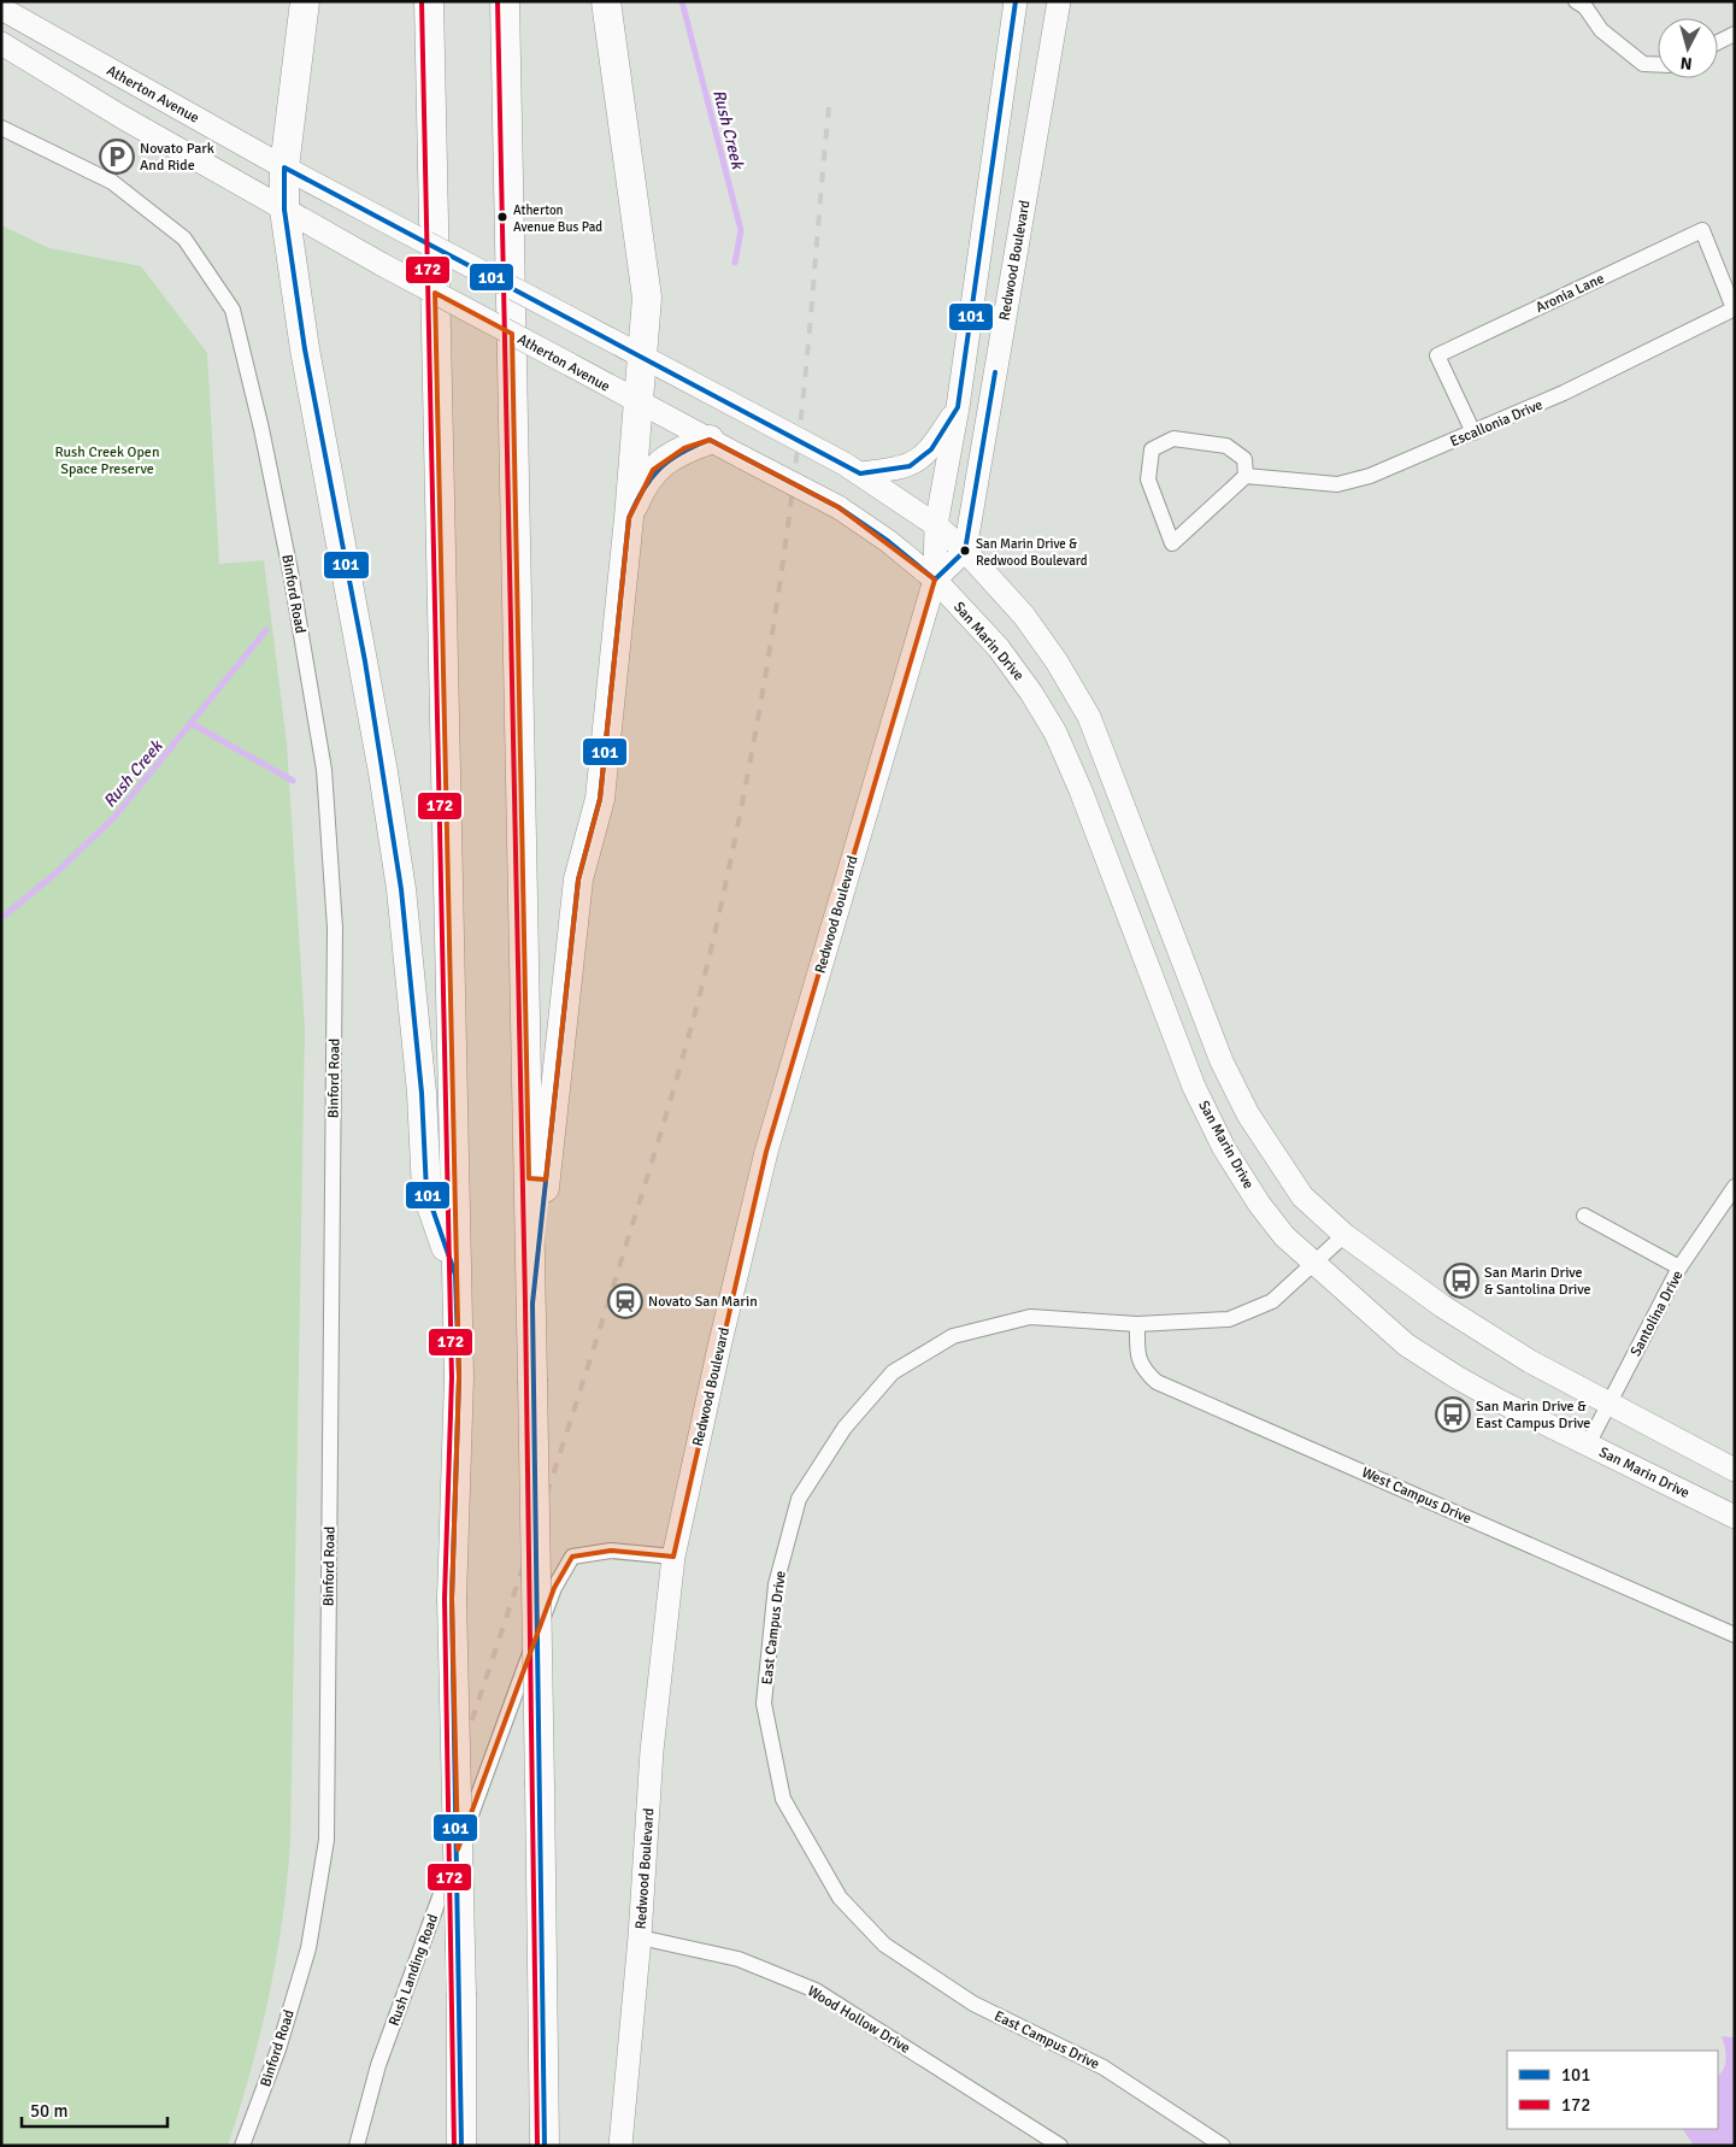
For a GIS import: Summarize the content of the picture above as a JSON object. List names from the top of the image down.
{
  "streets": {
    "main road": ["Atherton Avenue", "Redwood Boulevard", "San Marin Drive"],
    "street": [
      "Aronia Lane",
      "Escallonia Drive",
      "Binford Road",
      "Santolina Drive",
      "West Campus Drive",
      "East Campus Drive",
      "Rush Landing Road",
      "Wood Hollow Drive"
    ]
  },
  "crossings": [
    ["Atherton Avenue", "Redwood Boulevard"],
    ["Atherton Avenue", "San Marin Drive"],
    ["Redwood Boulevard", "San Marin Drive"],
    ["Redwood Boulevard", "Rush Landing Road"],
    ["Redwood Boulevard", "Wood Hollow Drive"],
    ["Aronia Lane", "Escallonia Drive"],
    ["San Marin Drive", "Santolina Drive"],
    ["San Marin Drive", "East Campus Drive"],
    ["West Campus Drive", "East Campus Drive"]
  ],
  "water": ["Rush Creek"],
  "parks": ["Rush Creek Open Space Preserve"],
  "places": {
    "parking": ["Novato Park And Ride"],
    "other": ["Atherton Avenue Bus Pad", "San Marin Drive & Redwood Boulevard"],
    "bus stop": ["San Marin Drive & Santolina Drive", "San Marin Drive & East Campus Drive"],
    "station": ["Novato San Marin"]
  },
  "lines": ["transit line 101", "transit line 172"],
  "legend": ["101", "172"],
  "scale_bar": "50 m",
  "north": "bottom"
}
